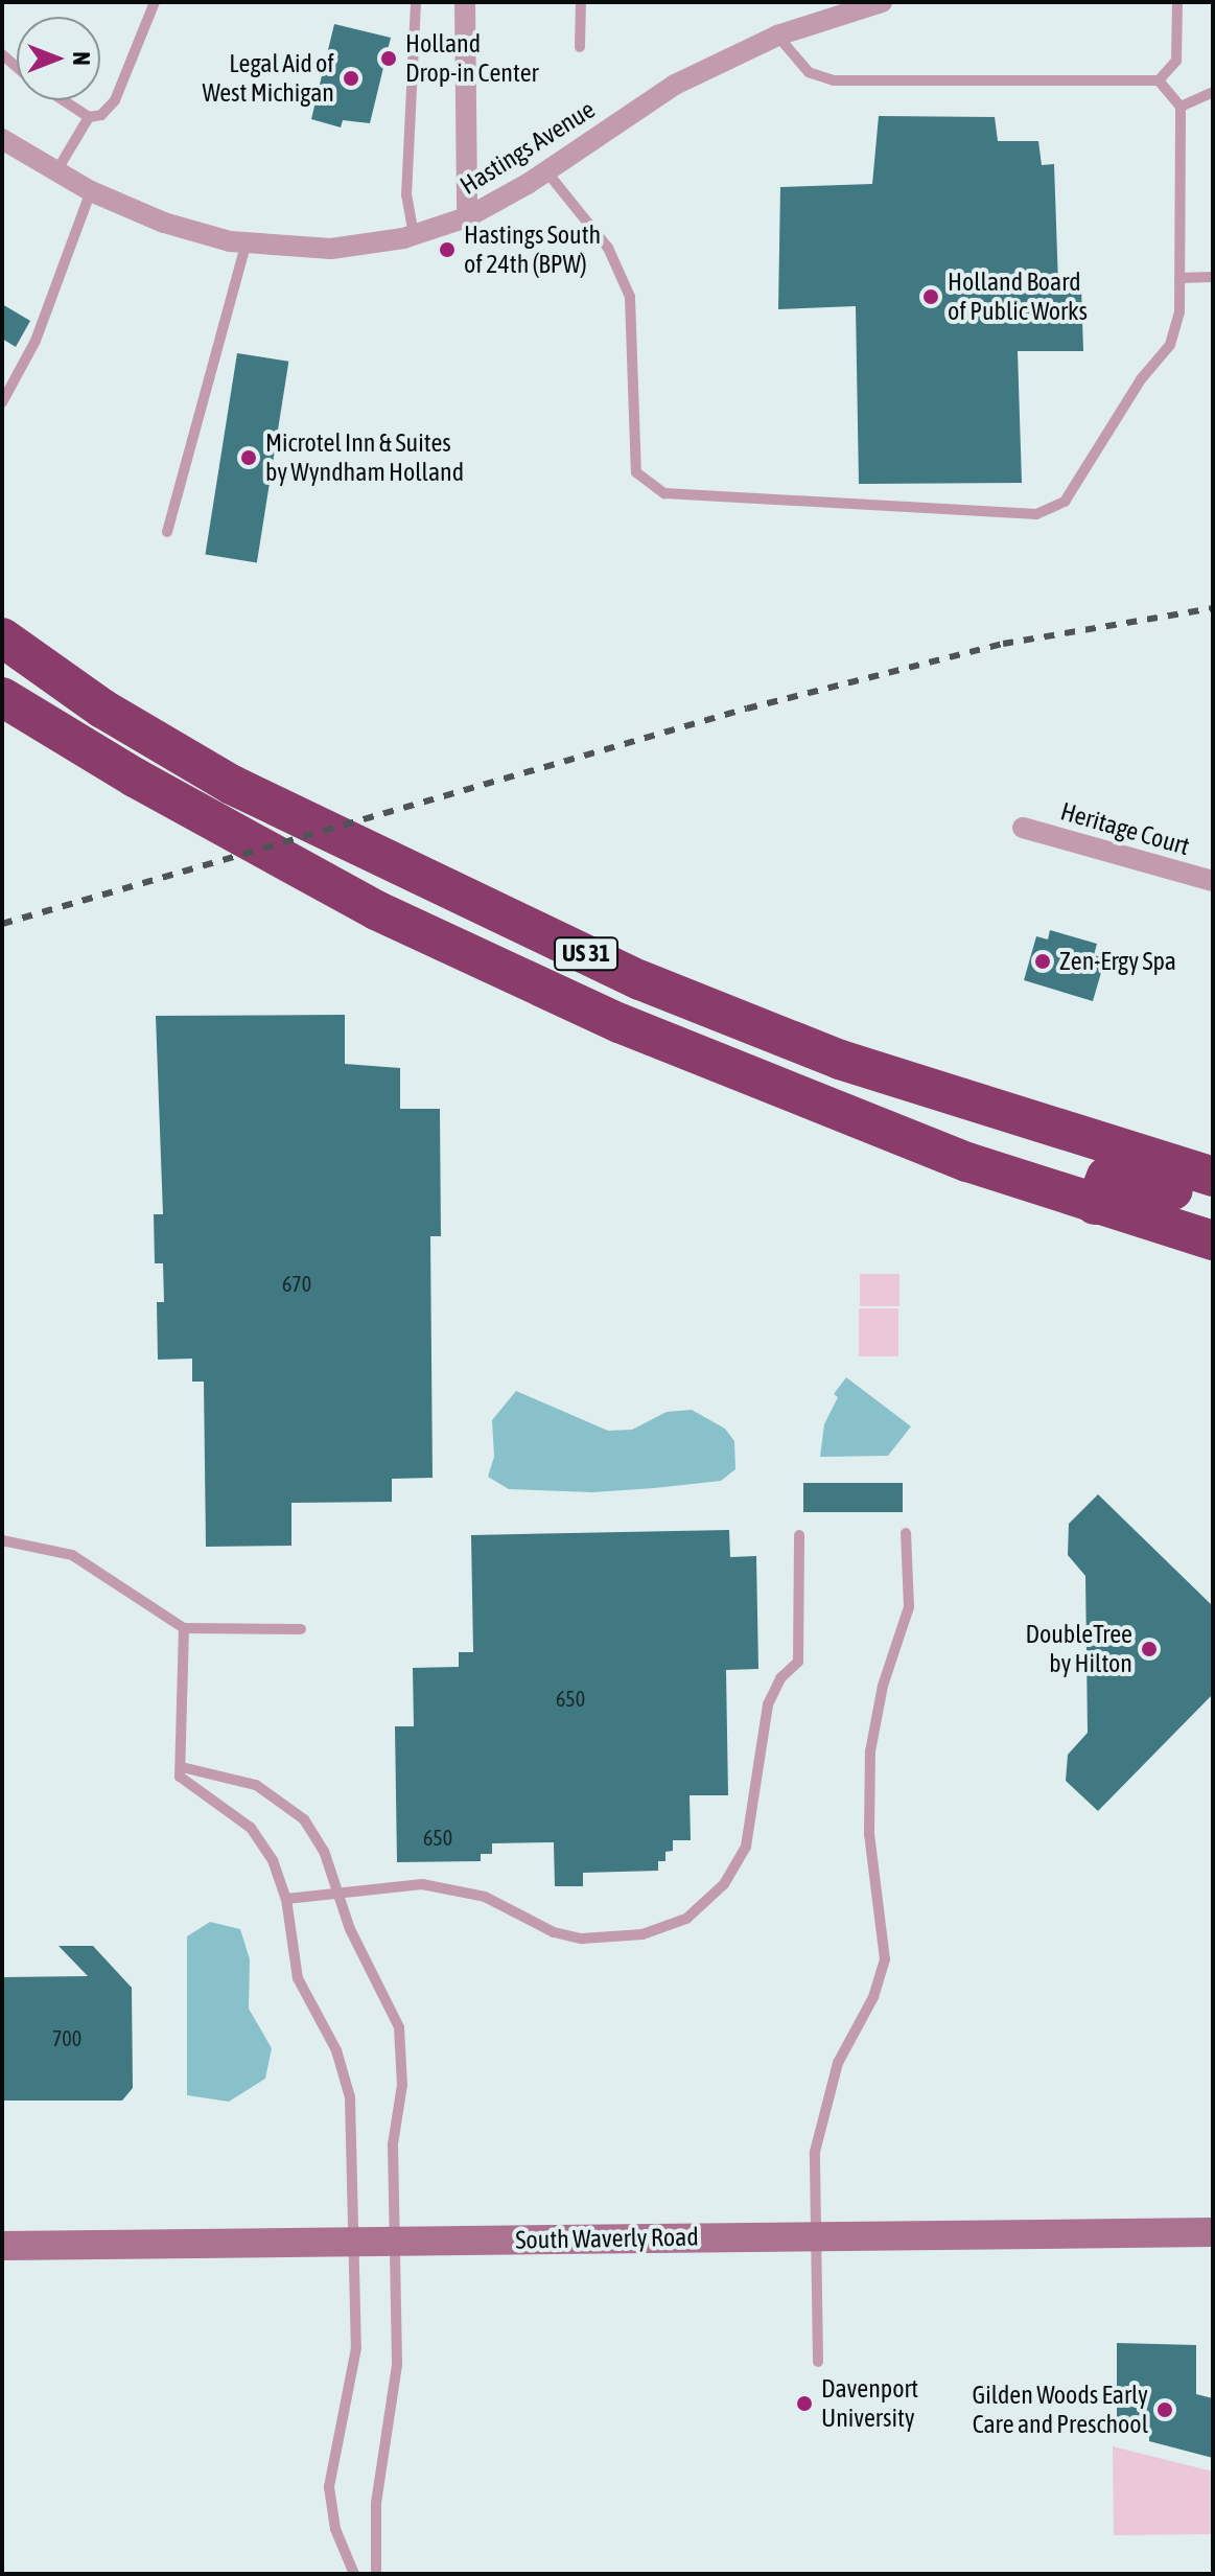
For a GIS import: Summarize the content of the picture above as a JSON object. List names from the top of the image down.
{
  "streets": {
    "highway": ["US 31"],
    "main road": ["South Waverly Road"],
    "street": ["Hastings Avenue", "Heritage Court"]
  },
  "places": [
    "Holland Drop-in Center",
    "Legal Aid of West Michigan",
    "Hastings South of 24th (BPW)",
    "Holland Board of Public Works",
    "Microtel Inn & Suites by Wyndham Holland",
    "Zen-Ergy Spa",
    "DoubleTree by Hilton",
    "Davenport University",
    "Gilden Woods Early Care and Preschool"
  ],
  "house_numbers": [
    "670",
    "650",
    "650",
    "700"
  ],
  "north": "right"
}
